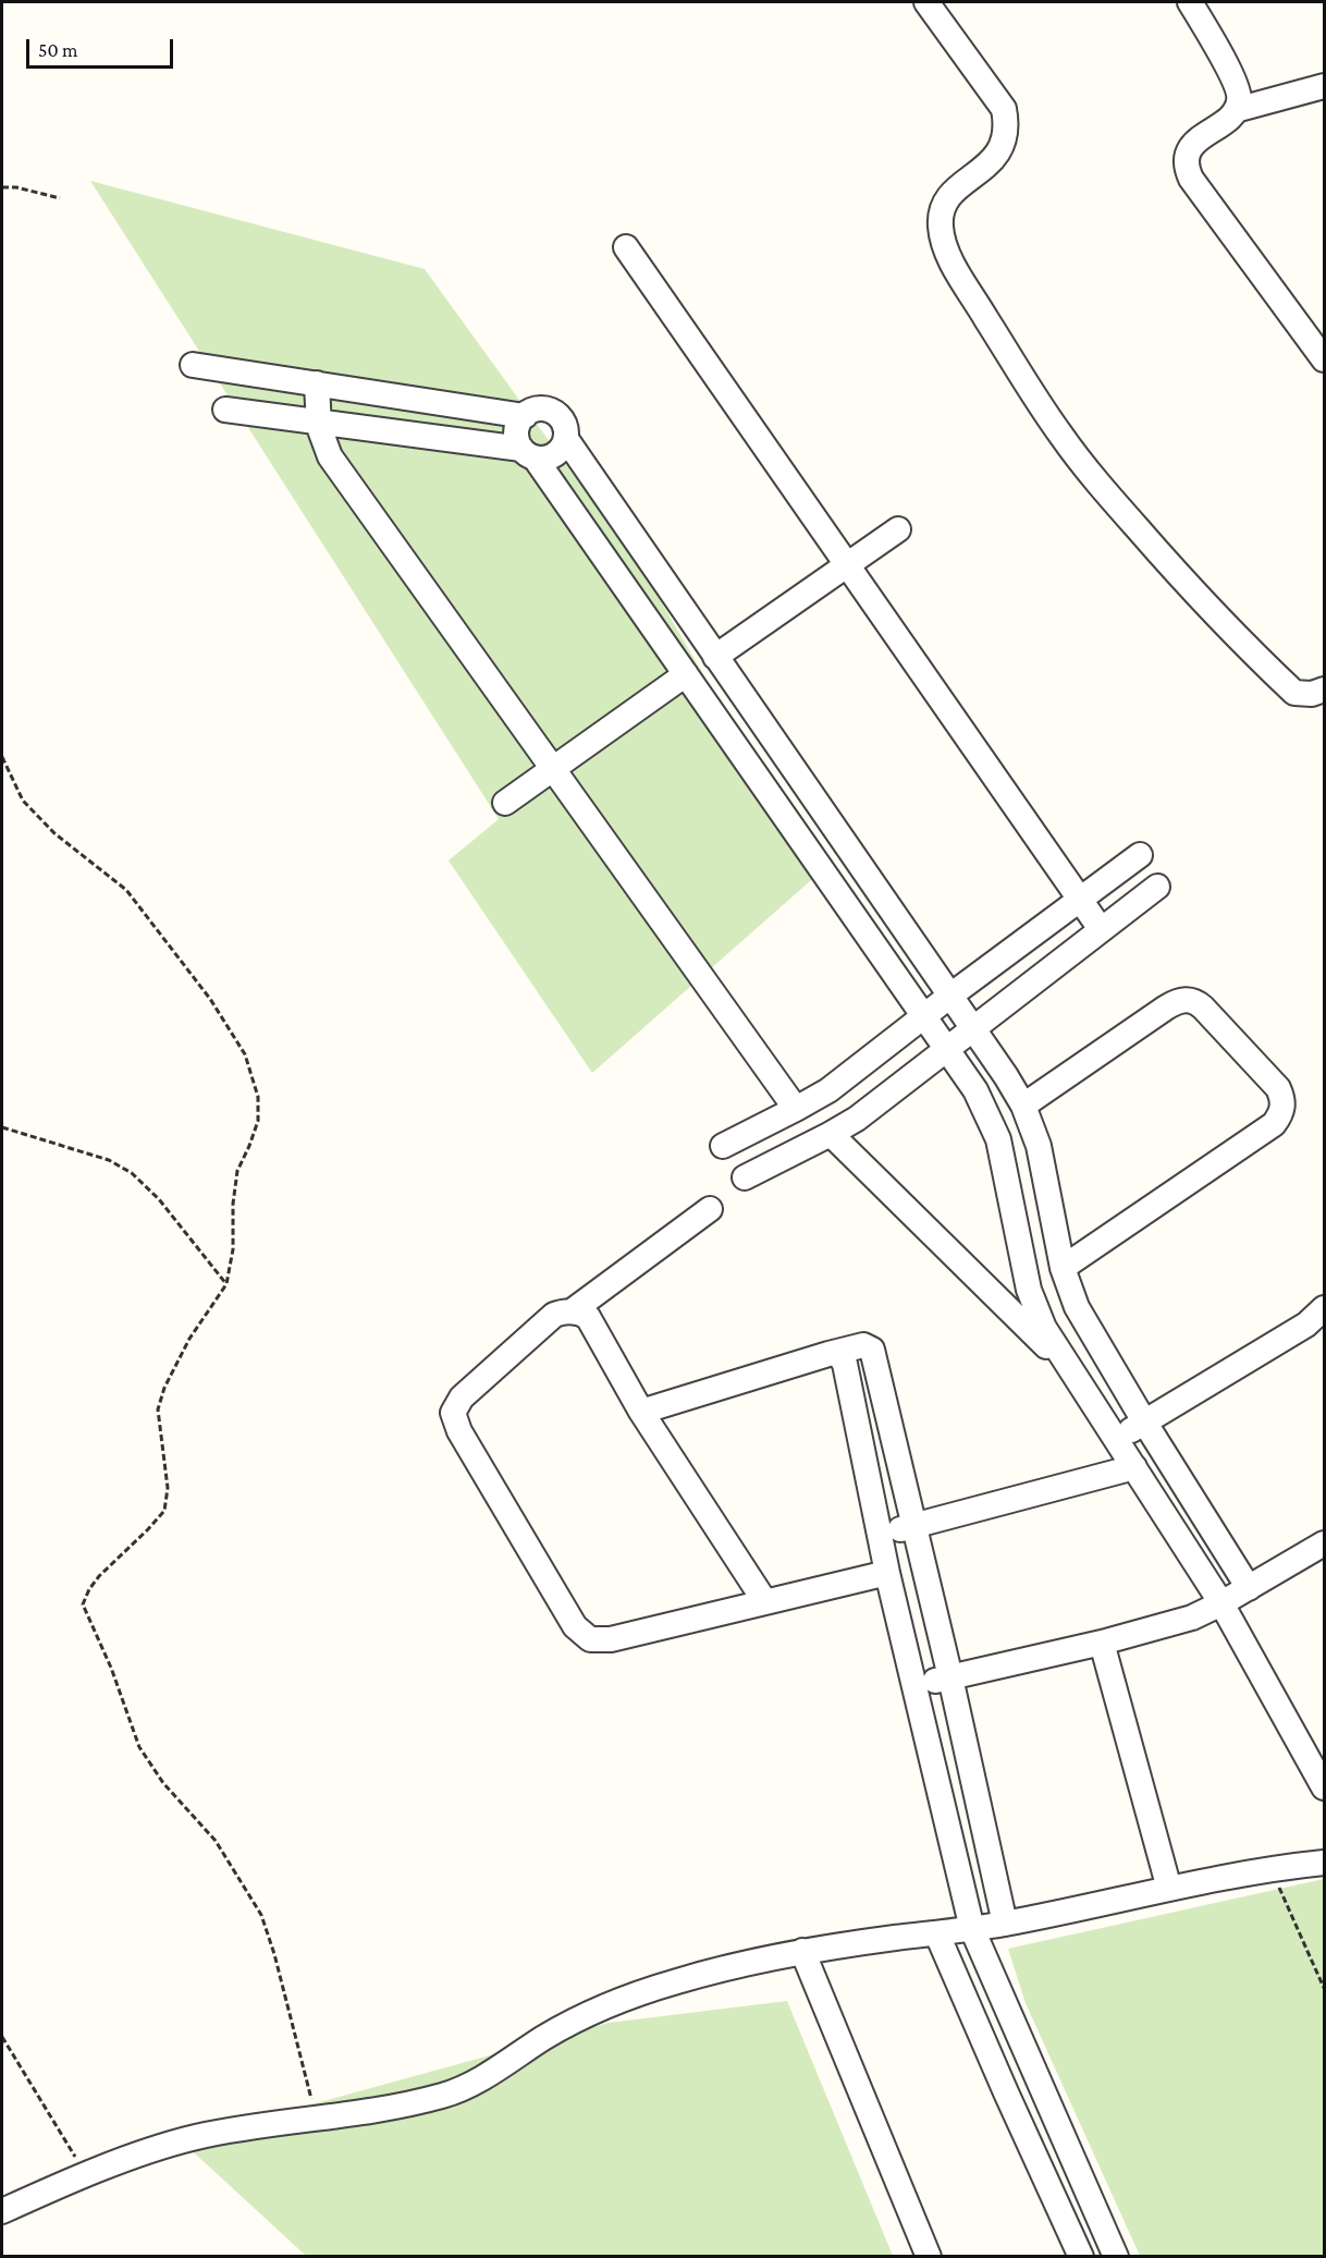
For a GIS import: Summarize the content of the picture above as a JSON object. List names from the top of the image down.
{
  "scale_bar": "50 m"
}
